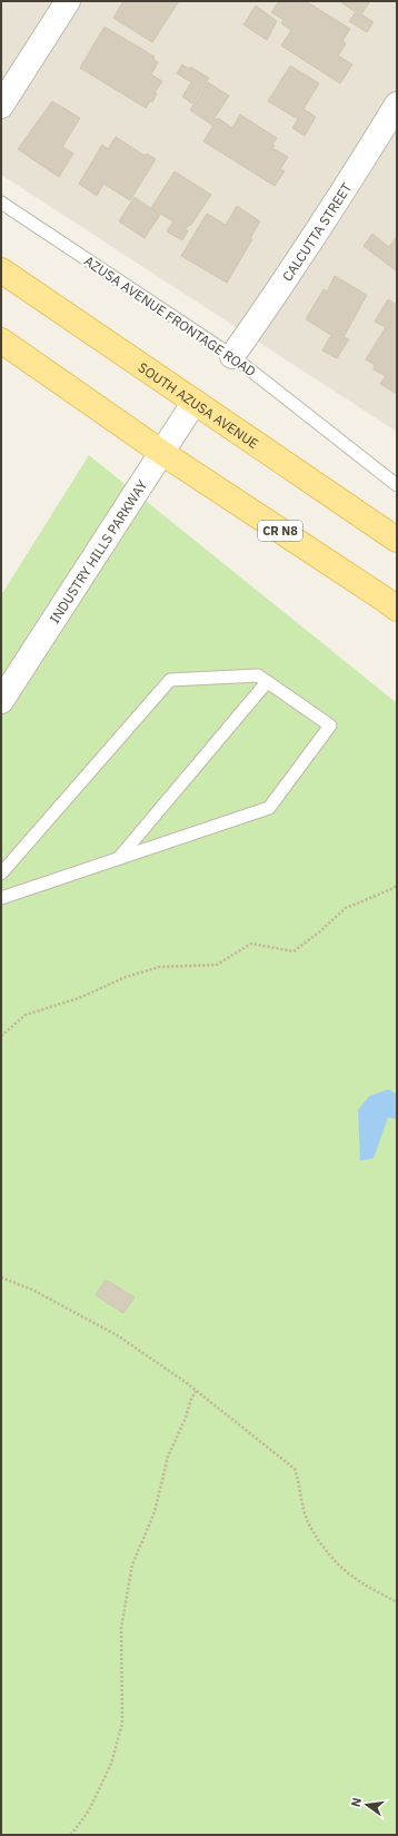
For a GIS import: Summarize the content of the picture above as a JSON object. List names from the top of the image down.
{
  "streets": {
    "main road": ["SOUTH AZUSA AVENUE", "CR N8"],
    "street": ["CALCUTTA STREET", "INDUSTRY HILLS PARKWAY"],
    "lane": ["AZUSA AVENUE FRONTAGE ROAD"]
  },
  "crossings": [
    ["CALCUTTA STREET", "AZUSA AVENUE FRONTAGE ROAD"],
    ["SOUTH AZUSA AVENUE", "INDUSTRY HILLS PARKWAY"],
    ["CR N8", "INDUSTRY HILLS PARKWAY"]
  ],
  "north": "left"
}
